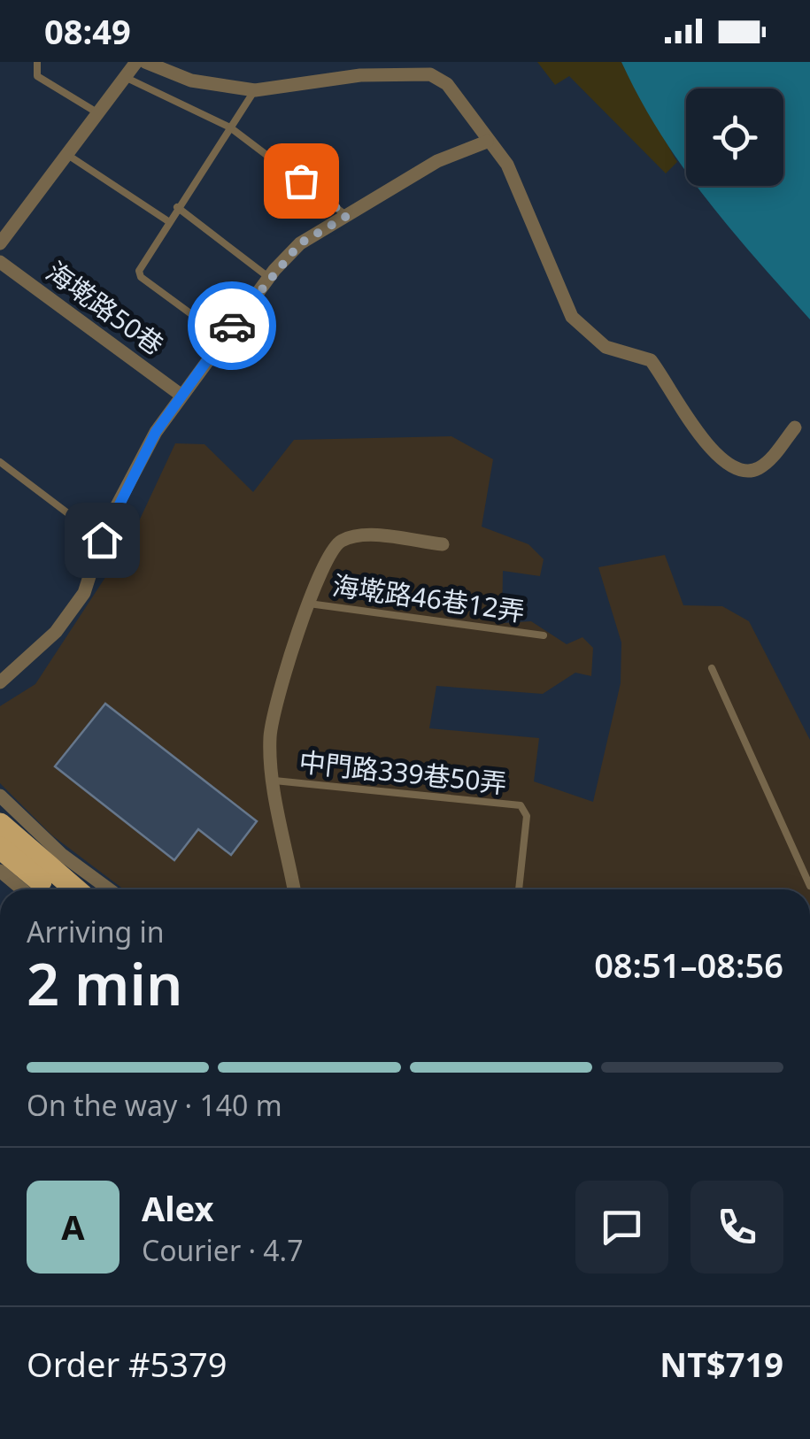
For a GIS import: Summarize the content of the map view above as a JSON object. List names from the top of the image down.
{
  "streets": {
    "street": ["海墘路50巷"],
    "lane": ["海墘路46巷12弄", "中門路339巷50弄"]
  },
  "page": {
    "status": "08:49",
    "heading": ["2 min", "Arriving in", "08:51–08:56"],
    "panel": [
      "Alex",
      "Courier · 4.7",
      "Order #5379",
      "NT$719"
    ],
    "bar": "On the way · 140 m",
    "round": "A"
  }
}
